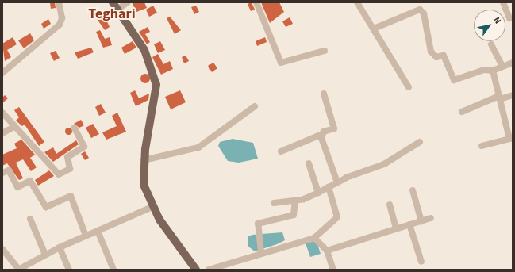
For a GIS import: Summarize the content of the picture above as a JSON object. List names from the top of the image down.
{
  "districts": ["Teghari"],
  "north": "top right"
}
